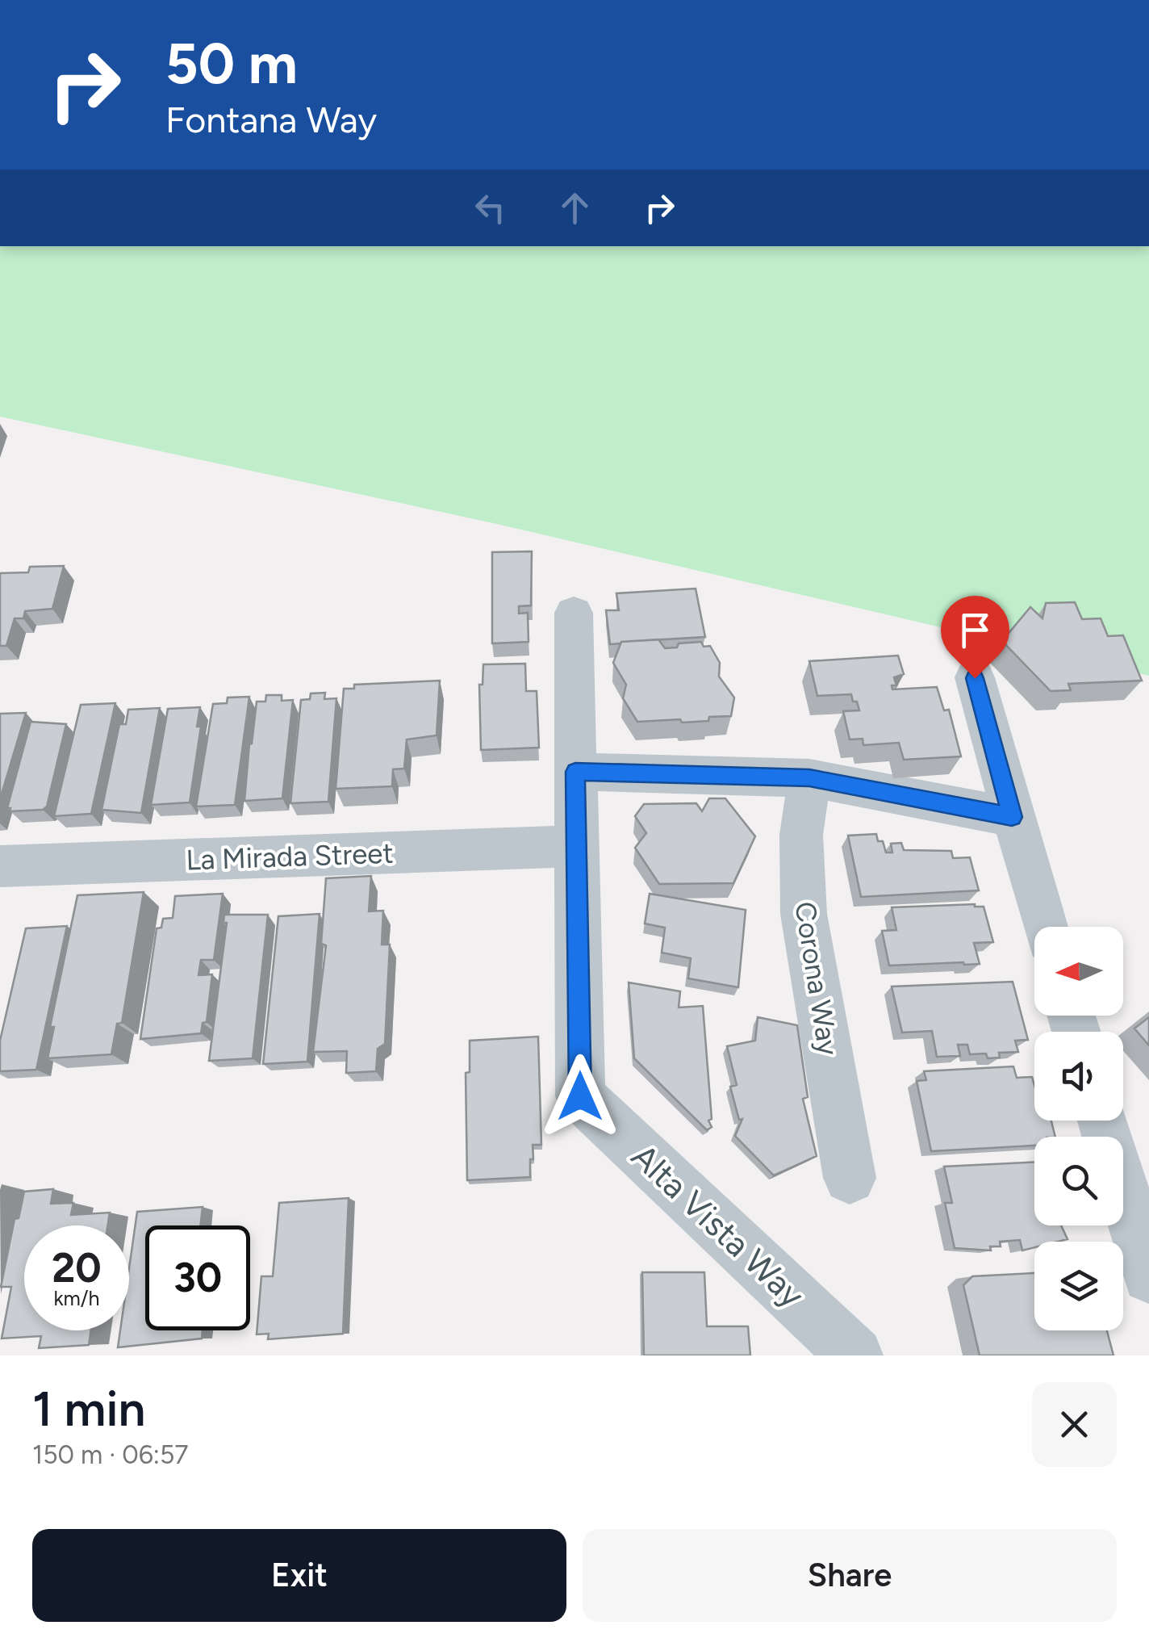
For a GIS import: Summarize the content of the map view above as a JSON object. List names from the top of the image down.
{
  "streets": {
    "street": ["La Mirada Street", "Corona Way", "Alta Vista Way"]
  },
  "crossings": [
    ["La Mirada Street", "Alta Vista Way"]
  ],
  "north": "left",
  "page": {
    "turn": ["50 m", "Fontana Way"],
    "speed": "20 km/h",
    "limit": "30",
    "heading": ["1 min", "150 m · 06:57"],
    "buttons": ["Exit", "Share"]
  }
}
